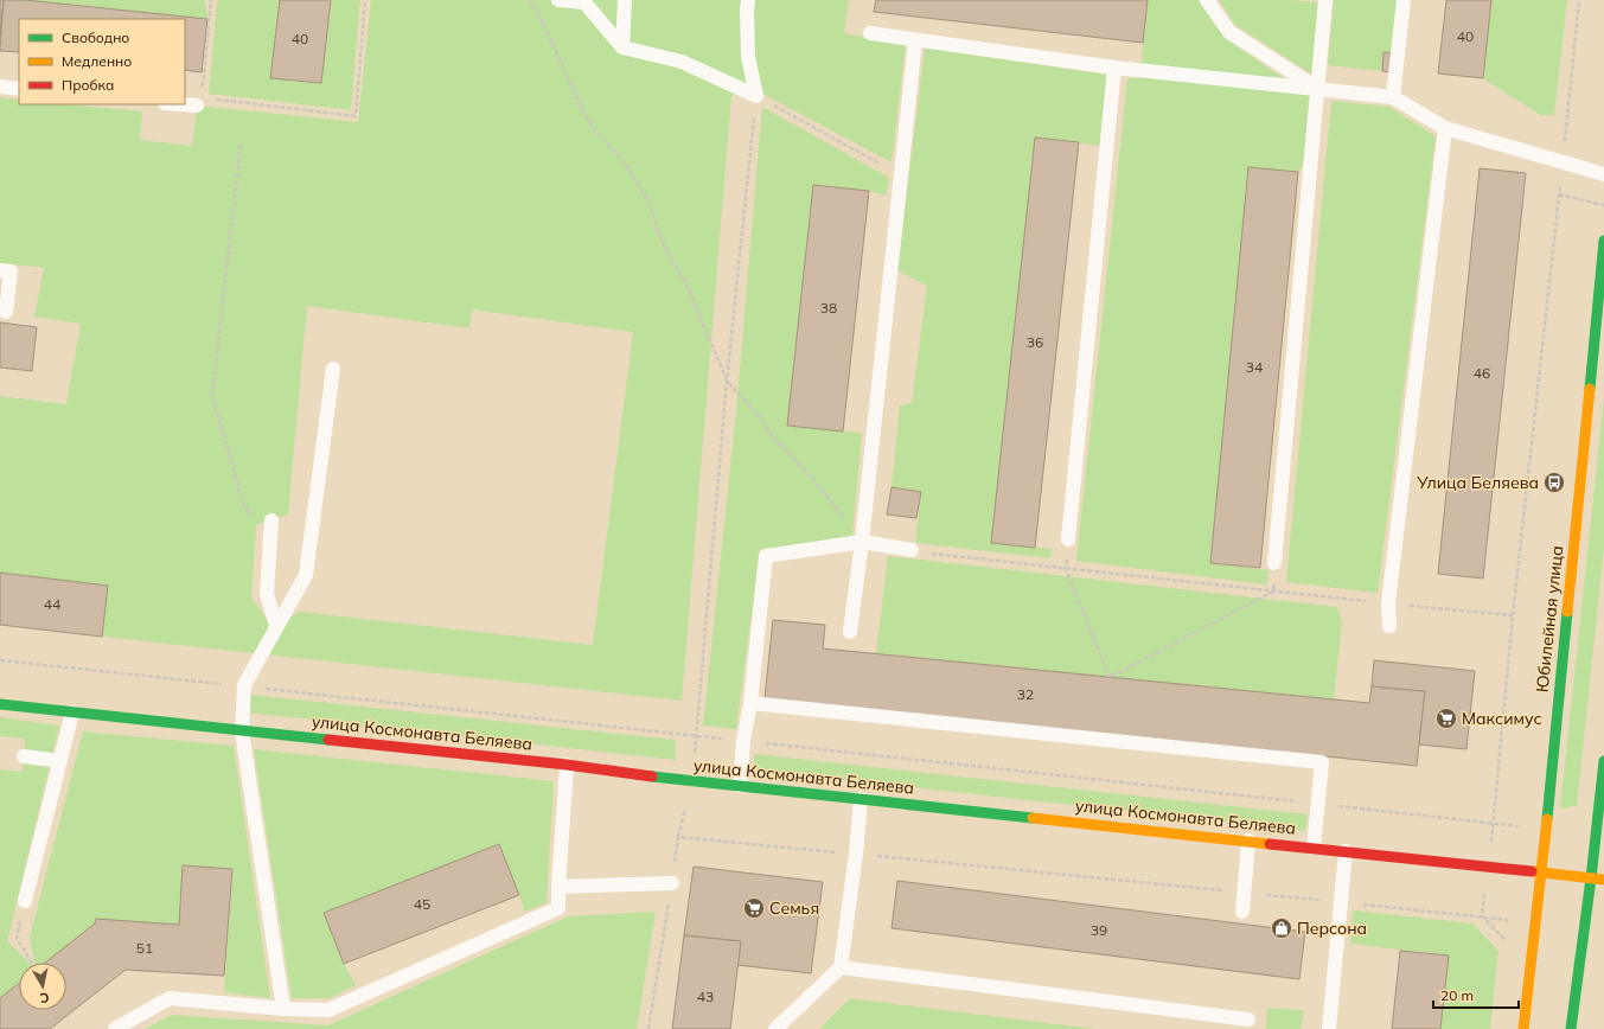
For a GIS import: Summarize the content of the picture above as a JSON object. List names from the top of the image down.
{
  "streets": {
    "street": ["Юбилейная улица", "улица Космонавта Беляева"]
  },
  "crossings": [
    ["Юбилейная улица", "улица Космонавта Беляева"]
  ],
  "places": {
    "bus stop": ["Улица Беляева"],
    "supermarket": ["Максимус", "Семья"],
    "shop": ["Персона"]
  },
  "house_numbers": [
    "40",
    "40",
    "38",
    "36",
    "34",
    "46",
    "44",
    "32",
    "45",
    "39",
    "51",
    "43"
  ],
  "legend": ["Свободно", "Медленно", "Пробка"],
  "scale_bar": "20 m",
  "north": "bottom"
}
